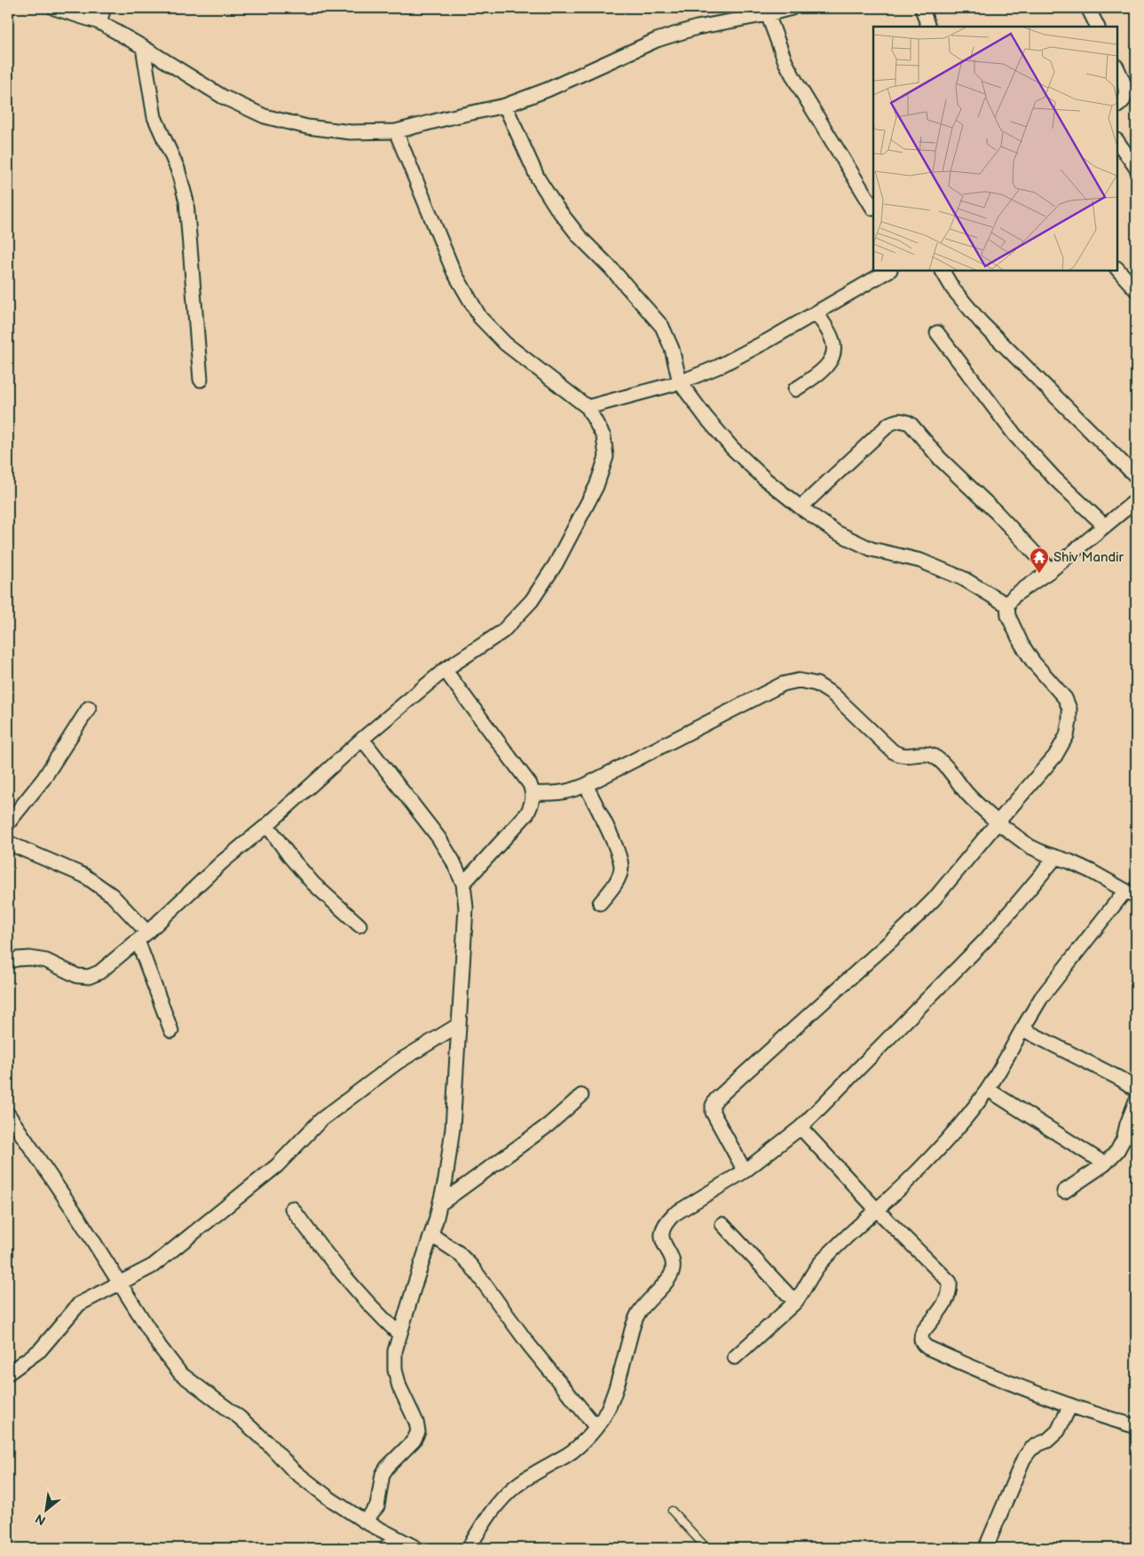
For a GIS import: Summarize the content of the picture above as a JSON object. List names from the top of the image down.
{
  "places": {
    "temple": ["Shiv Mandir"]
  },
  "north": "bottom left"
}
